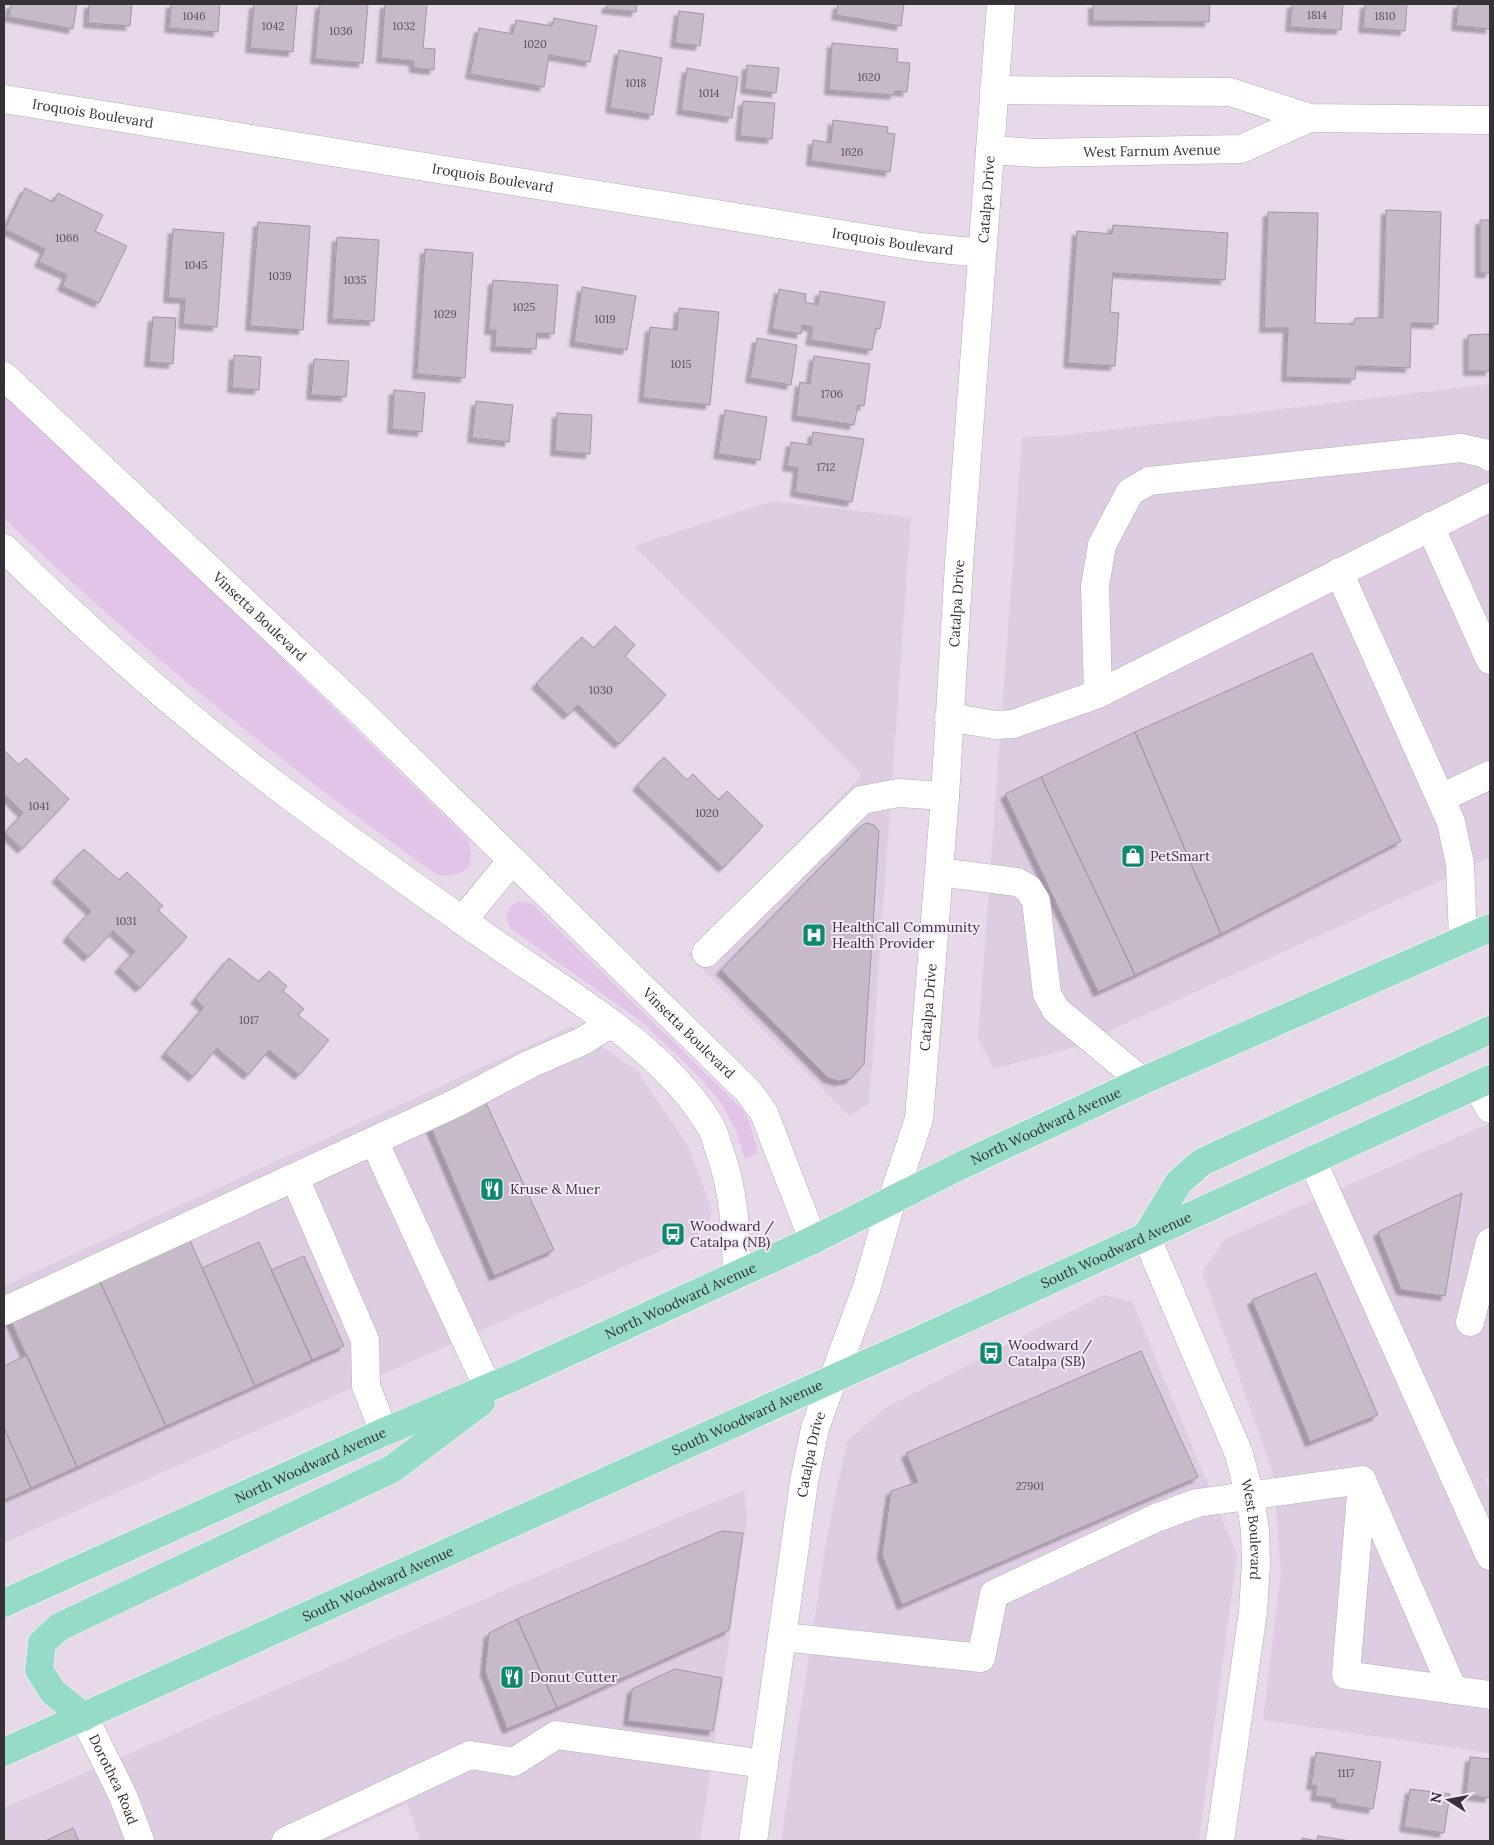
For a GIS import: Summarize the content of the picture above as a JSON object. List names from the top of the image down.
{
  "streets": {
    "main road": ["North Woodward Avenue", "South Woodward Avenue"],
    "street": [
      "Iroquois Boulevard",
      "West Farnum Avenue",
      "Catalpa Drive",
      "Vinsetta Boulevard",
      "West Boulevard",
      "Dorothea Road"
    ]
  },
  "crossings": [
    ["Iroquois Boulevard", "Catalpa Drive"],
    ["West Farnum Avenue", "Catalpa Drive"],
    ["Catalpa Drive", "North Woodward Avenue"],
    ["Catalpa Drive", "South Woodward Avenue"],
    ["Vinsetta Boulevard", "North Woodward Avenue"],
    ["South Woodward Avenue", "West Boulevard"],
    ["South Woodward Avenue", "Dorothea Road"]
  ],
  "places": {
    "shop": ["PetSmart"],
    "hospital": ["HealthCall Community Health Provider"],
    "restaurant": ["Kruse & Muer", "Donut Cutter"],
    "bus stop": ["Woodward / Catalpa (NB)", "Woodward / Catalpa (SB)"]
  },
  "house_numbers": [
    "1814",
    "1046",
    "1810",
    "1042",
    "1032",
    "1036",
    "1020",
    "1620",
    "1018",
    "1014",
    "1626",
    "1066",
    "1045",
    "1039",
    "1035",
    "1025",
    "1029",
    "1019",
    "1015",
    "1706",
    "1712",
    "1030",
    "1041",
    "1020",
    "1031",
    "1017",
    "27901",
    "1117"
  ],
  "north": "left"
}
